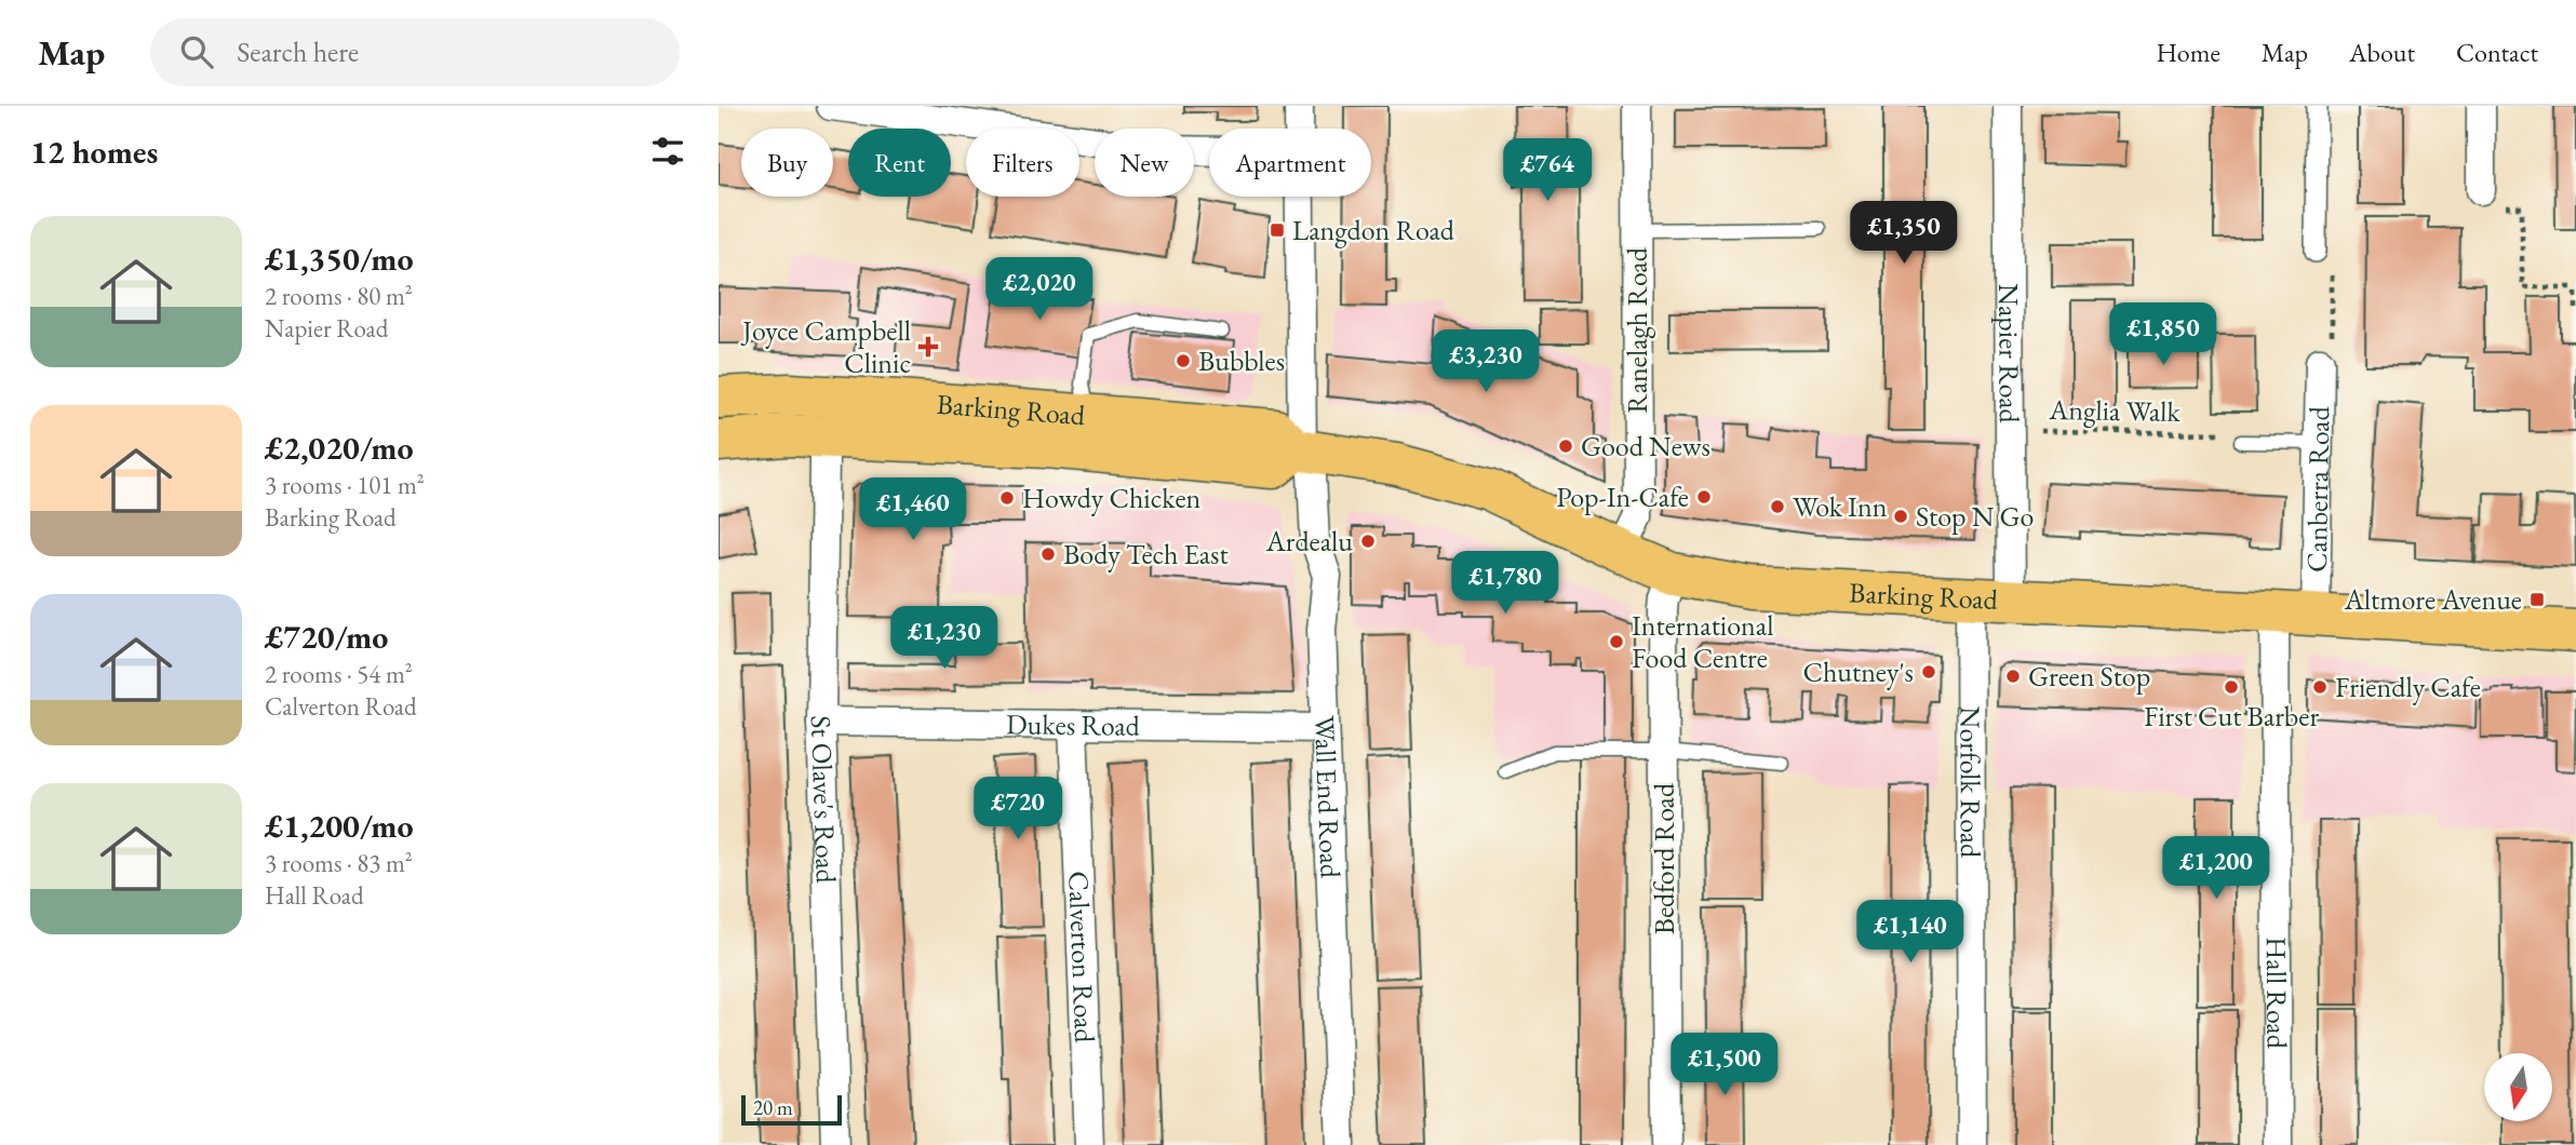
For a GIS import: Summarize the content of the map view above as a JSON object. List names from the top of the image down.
{
  "streets": {
    "main road": ["Barking Road"],
    "street": [
      "Ranelagh Road",
      "Napier Road",
      "Canberra Road",
      "Dukes Road",
      "Norfolk Road",
      "Wall End Road",
      "St Olave's Road",
      "Bedford Road",
      "Calverton Road",
      "Hall Road"
    ],
    "path": ["Anglia Walk"]
  },
  "crossings": [
    ["Ranelagh Road", "Barking Road"],
    ["Napier Road", "Barking Road"],
    ["Napier Road", "Anglia Walk"],
    ["Barking Road", "Canberra Road"],
    ["Barking Road", "Norfolk Road"],
    ["Barking Road", "Wall End Road"],
    ["Barking Road", "St Olave's Road"],
    ["Barking Road", "Bedford Road"],
    ["Barking Road", "Hall Road"],
    ["Dukes Road", "Wall End Road"],
    ["Dukes Road", "St Olave's Road"],
    ["Dukes Road", "Calverton Road"]
  ],
  "places": {
    "transit": ["Langdon Road", "Altmore Avenue"],
    "health": ["Joyce Campbell Clinic"],
    "other": [
      "Bubbles",
      "Good News",
      "Pop-In-Cafe",
      "Howdy Chicken",
      "Wok Inn",
      "Stop N Go",
      "Ardealu",
      "Body Tech East",
      "International Food Centre",
      "Chutney's",
      "Green Stop",
      "First Cut Barber",
      "Friendly Cafe"
    ]
  },
  "scale_bar": "20 m",
  "north": "bottom",
  "page": {
    "header": "Map",
    "search": "Search here",
    "nav": [
      "Home",
      "Map",
      "About",
      "Contact"
    ],
    "heading": "12 homes",
    "chip": [
      "Buy",
      "Rent",
      "Filters",
      "New",
      "Apartment"
    ],
    "price": [
      "£764",
      "£1,350",
      "£2,020",
      "£1,850",
      "£3,230",
      "£1,460",
      "£1,780",
      "£1,230",
      "£720",
      "£1,200",
      "£1,140",
      "£1,500"
    ],
    "list": [
      {
        "name": "£1,350/mo",
        "note": "2 rooms · 80 m² · Napier Road"
      },
      {
        "name": "£2,020/mo",
        "note": "3 rooms · 101 m² · Barking Road"
      },
      {
        "name": "£720/mo",
        "note": "2 rooms · 54 m² · Calverton Road"
      },
      {
        "name": "£1,200/mo",
        "note": "3 rooms · 83 m² · Hall Road"
      }
    ],
    "scale": "20 m"
  }
}
